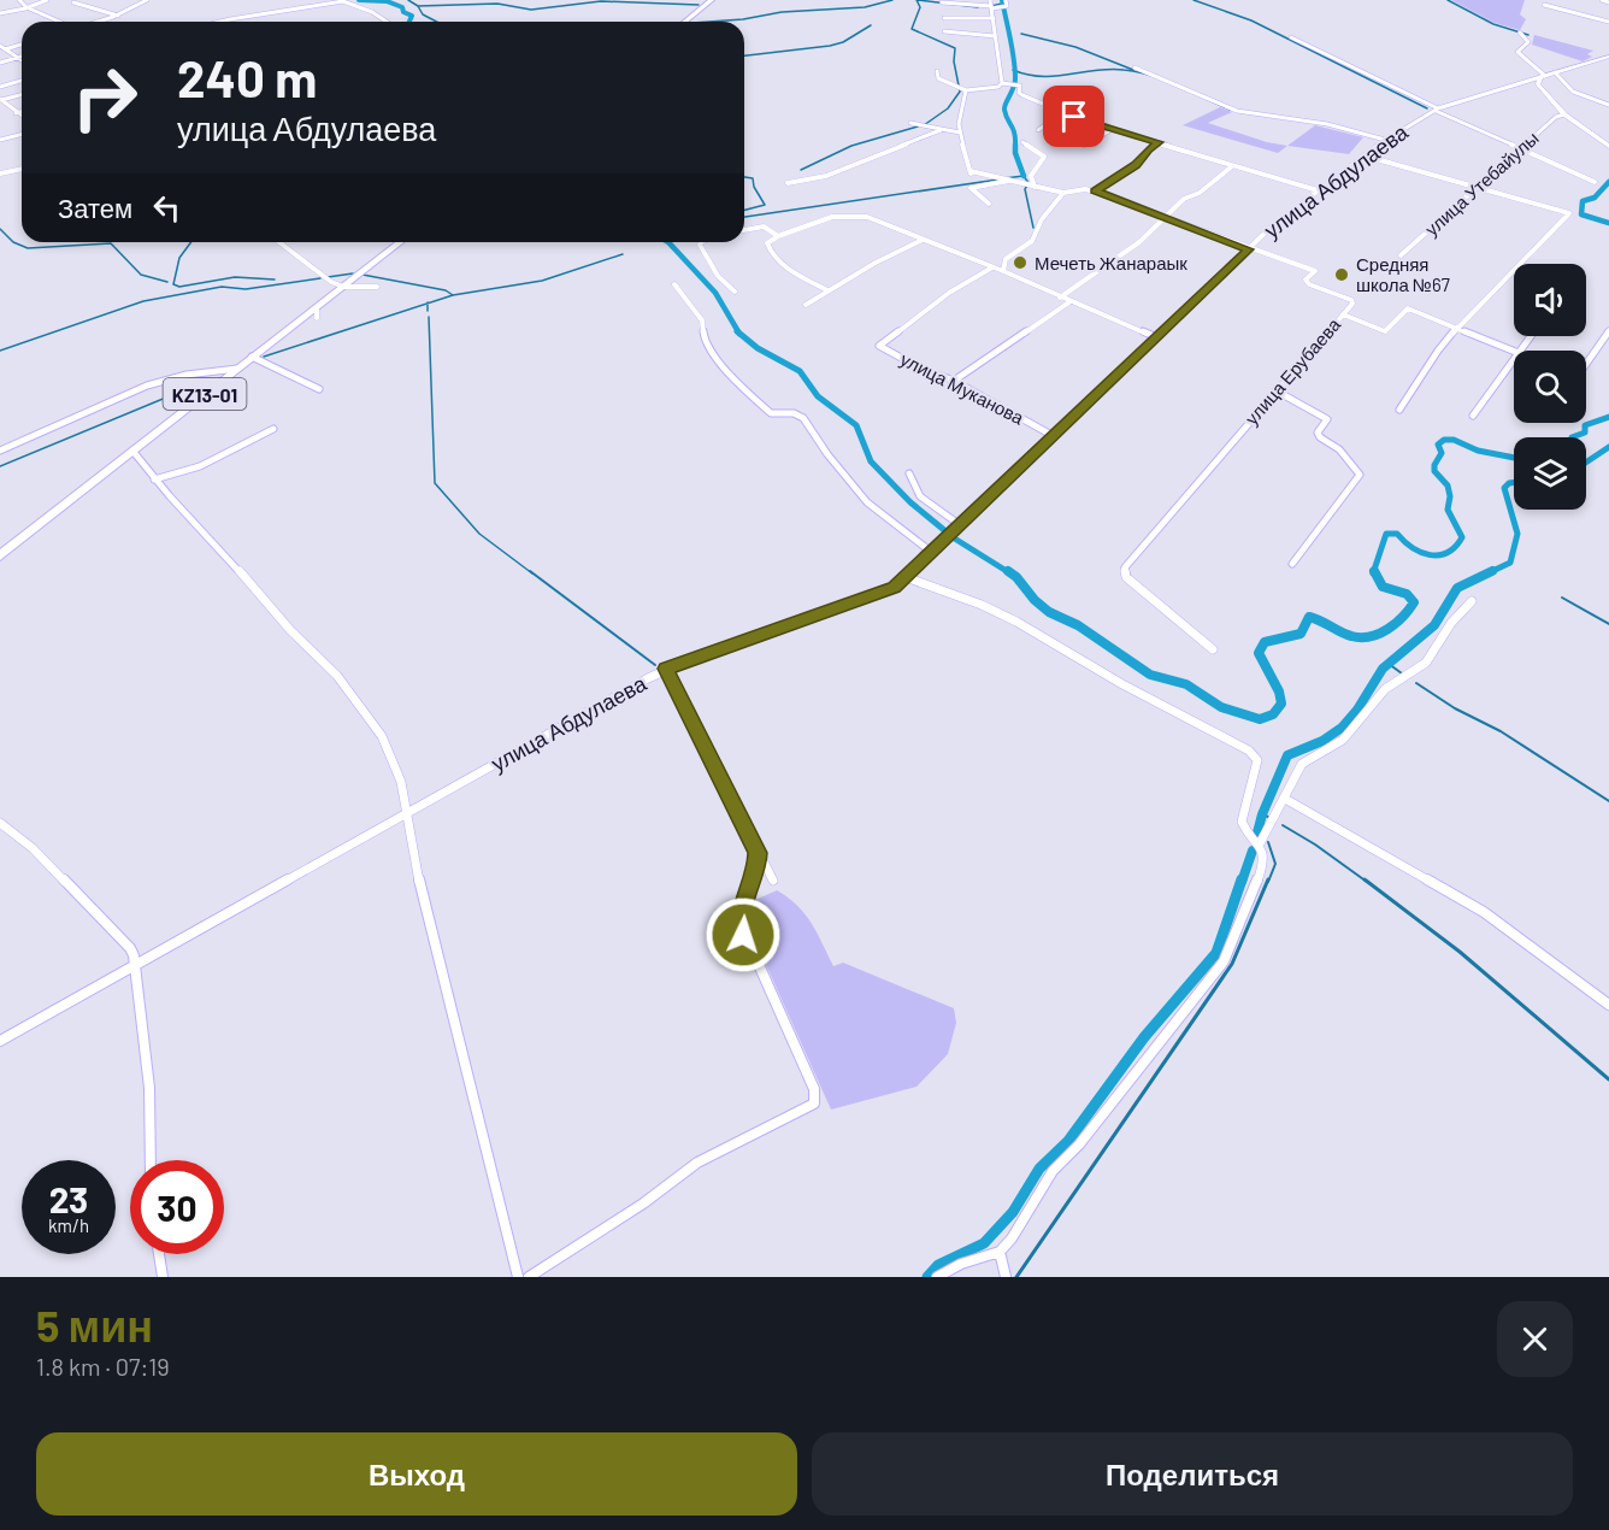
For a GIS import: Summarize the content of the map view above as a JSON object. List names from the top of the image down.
{
  "streets": {
    "highway": ["KZ13-01"],
    "main road": ["улица Абдулаева"],
    "street": ["улица Утебайулы", "улица Ерубаева", "улица Муканова"]
  },
  "crossings": [
    ["улица Абдулаева", "улица Ерубаева"],
    ["улица Абдулаева", "улица Муканова"]
  ],
  "places": ["Мечеть Жанараык", "Средняя школа №67"],
  "page": {
    "turn": ["240 m", "улица Абдулаева"],
    "then": "Затем",
    "speed": "23 km/h",
    "limit": "30",
    "heading": ["5 мин", "1.8 km · 07:19"],
    "buttons": ["Выход", "Поделиться"]
  }
}
